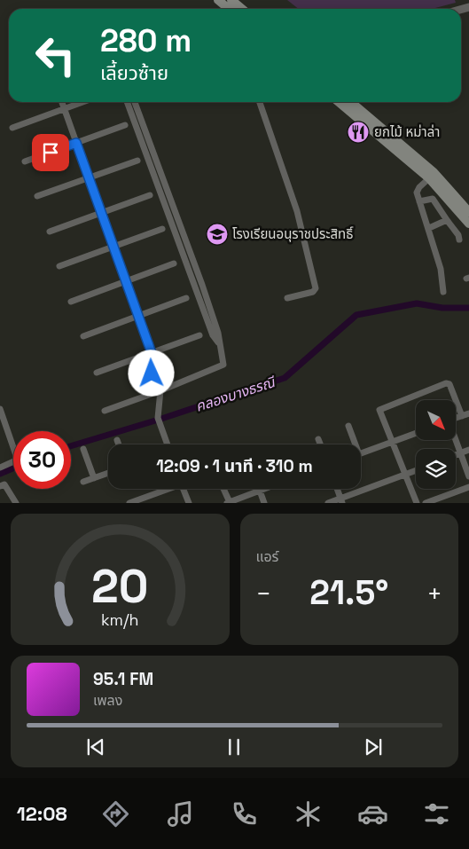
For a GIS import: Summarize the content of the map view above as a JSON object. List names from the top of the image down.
{
  "water": ["คลองบางธรณี"],
  "places": {
    "restaurant": ["ยกไม้ หม่าล่า"],
    "school or university": ["โรงเรียนอนุราชประสิทธิ์"]
  },
  "north": "bottom right",
  "page": {
    "turn": ["280 m", "เลี้ยวซ้าย"],
    "limit": "30",
    "trip": "12:09 · 1 นาที · 310 m",
    "tile": "แอร์",
    "heat": ["−", "21.5°", "+"],
    "song": ["95.1 FM", "เพลง"],
    "tabs": "12:08",
    "gauge": ["20", "km/h"]
  }
}
